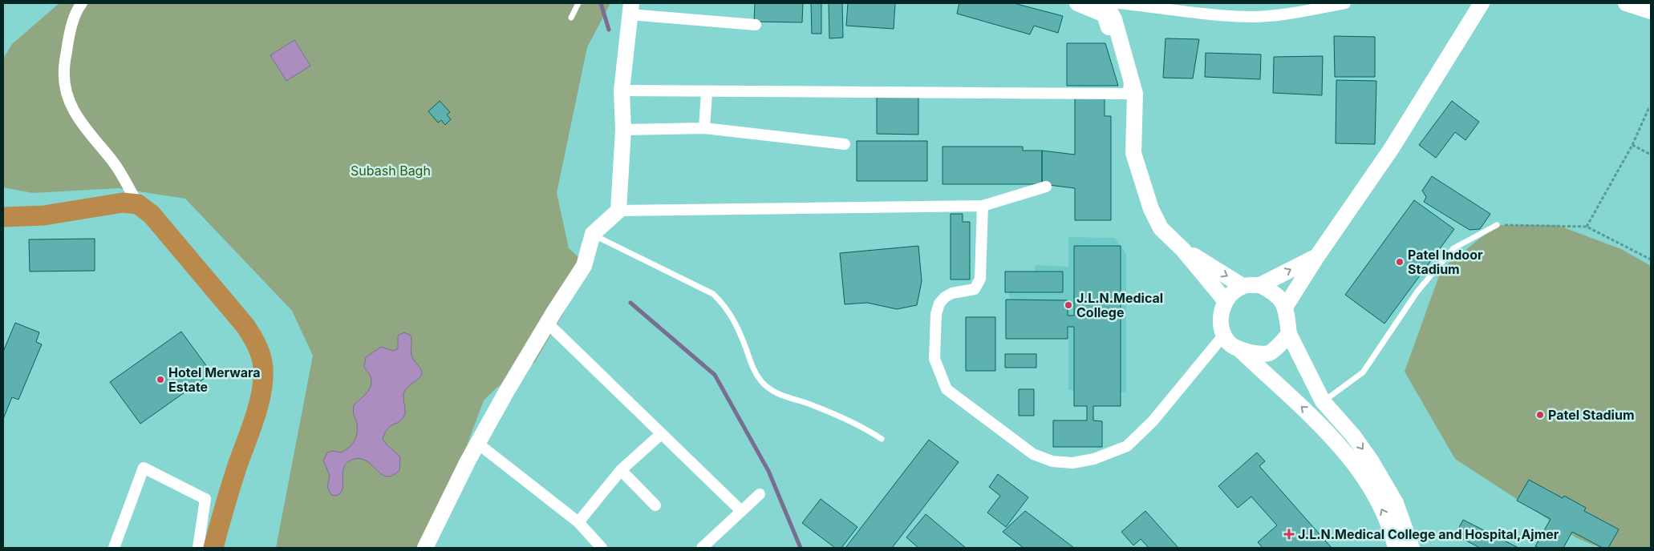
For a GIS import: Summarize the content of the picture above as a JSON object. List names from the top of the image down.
{
  "parks": ["Subash Bagh"],
  "places": {
    "other": [
      "Patel Indoor Stadium",
      "J.L.N.Medical College",
      "Hotel Merwara Estate",
      "Patel Stadium"
    ],
    "health": ["J.L.N.Medical College and Hospital,Ajmer"]
  }
}
